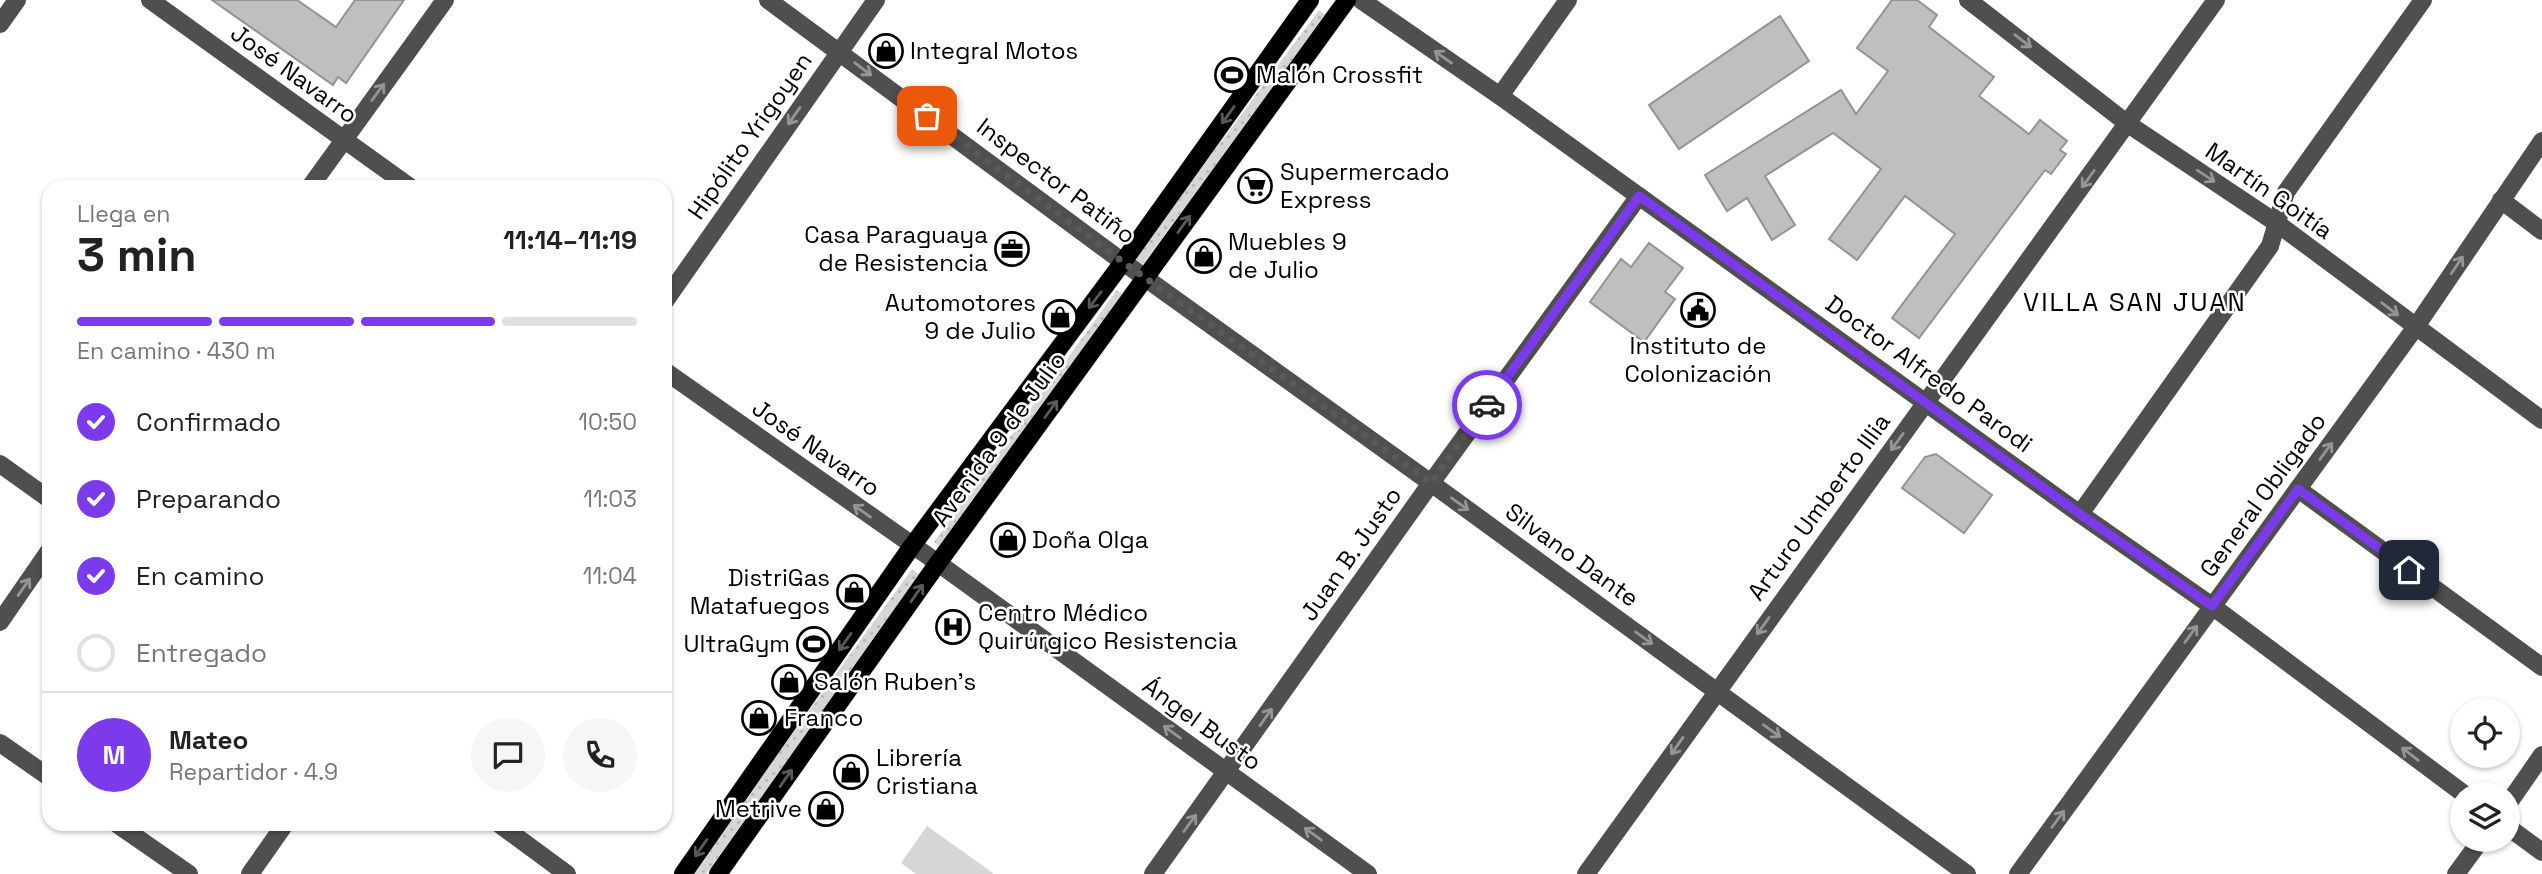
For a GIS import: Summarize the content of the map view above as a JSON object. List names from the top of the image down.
{
  "streets": {
    "main road": ["Avenida 9 de Julio"],
    "street": [
      "José Navarro",
      "Hipólito Yrigoyen",
      "Inspector Patiño",
      "Martín Goitía",
      "Doctor Alfredo Parodi",
      "General Obligado",
      "Arturo Umberto Illia",
      "Juan B. Justo",
      "Silvano Dante",
      "Ángel Busto"
    ]
  },
  "crossings": [
    ["José Navarro", "Avenida 9 de Julio"],
    ["José Navarro", "Ángel Busto"],
    ["Hipólito Yrigoyen", "Inspector Patiño"],
    ["Inspector Patiño", "Avenida 9 de Julio"],
    ["Inspector Patiño", "Silvano Dante"],
    ["Martín Goitía", "General Obligado"],
    ["Martín Goitía", "Arturo Umberto Illia"],
    ["Doctor Alfredo Parodi", "General Obligado"],
    ["Doctor Alfredo Parodi", "Arturo Umberto Illia"],
    ["Doctor Alfredo Parodi", "Juan B. Justo"],
    ["Avenida 9 de Julio", "Silvano Dante"],
    ["Avenida 9 de Julio", "Ángel Busto"],
    ["Arturo Umberto Illia", "Silvano Dante"],
    ["Juan B. Justo", "Silvano Dante"],
    ["Juan B. Justo", "Ángel Busto"]
  ],
  "one_way": [
    "José Navarro",
    "Hipólito Yrigoyen",
    "Inspector Patiño",
    "Martín Goitía",
    "General Obligado",
    "Arturo Umberto Illia",
    "Juan B. Justo",
    "Silvano Dante",
    "Ángel Busto"
  ],
  "districts": ["VILLA SAN JUAN"],
  "places": {
    "shop": [
      "Integral Motos",
      "Muebles 9 de Julio",
      "Automotores 9 de Julio",
      "Doña Olga",
      "DistriGas Matafuegos",
      "Salón Ruben's",
      "Franco",
      "Librería Cristiana",
      "Metrive"
    ],
    "sports": ["Malón Crossfit", "UltraGym"],
    "supermarket": ["Supermercado Express"],
    "office": ["Casa Paraguaya de Resistencia"],
    "public building": ["Instituto de Colonización"],
    "hospital": ["Centro Médico Quirúrgico Resistencia"]
  },
  "page": {
    "heading": ["3 min", "Llega en", "11:14–11:19"],
    "panel": ["Mateo", "Repartidor · 4.9"],
    "bar": "En camino · 430 m",
    "list": [
      ["Confirmado", "10:50"],
      ["Preparando", "11:03"],
      ["En camino", "11:04"],
      "Entregado"
    ],
    "round": "M"
  }
}
